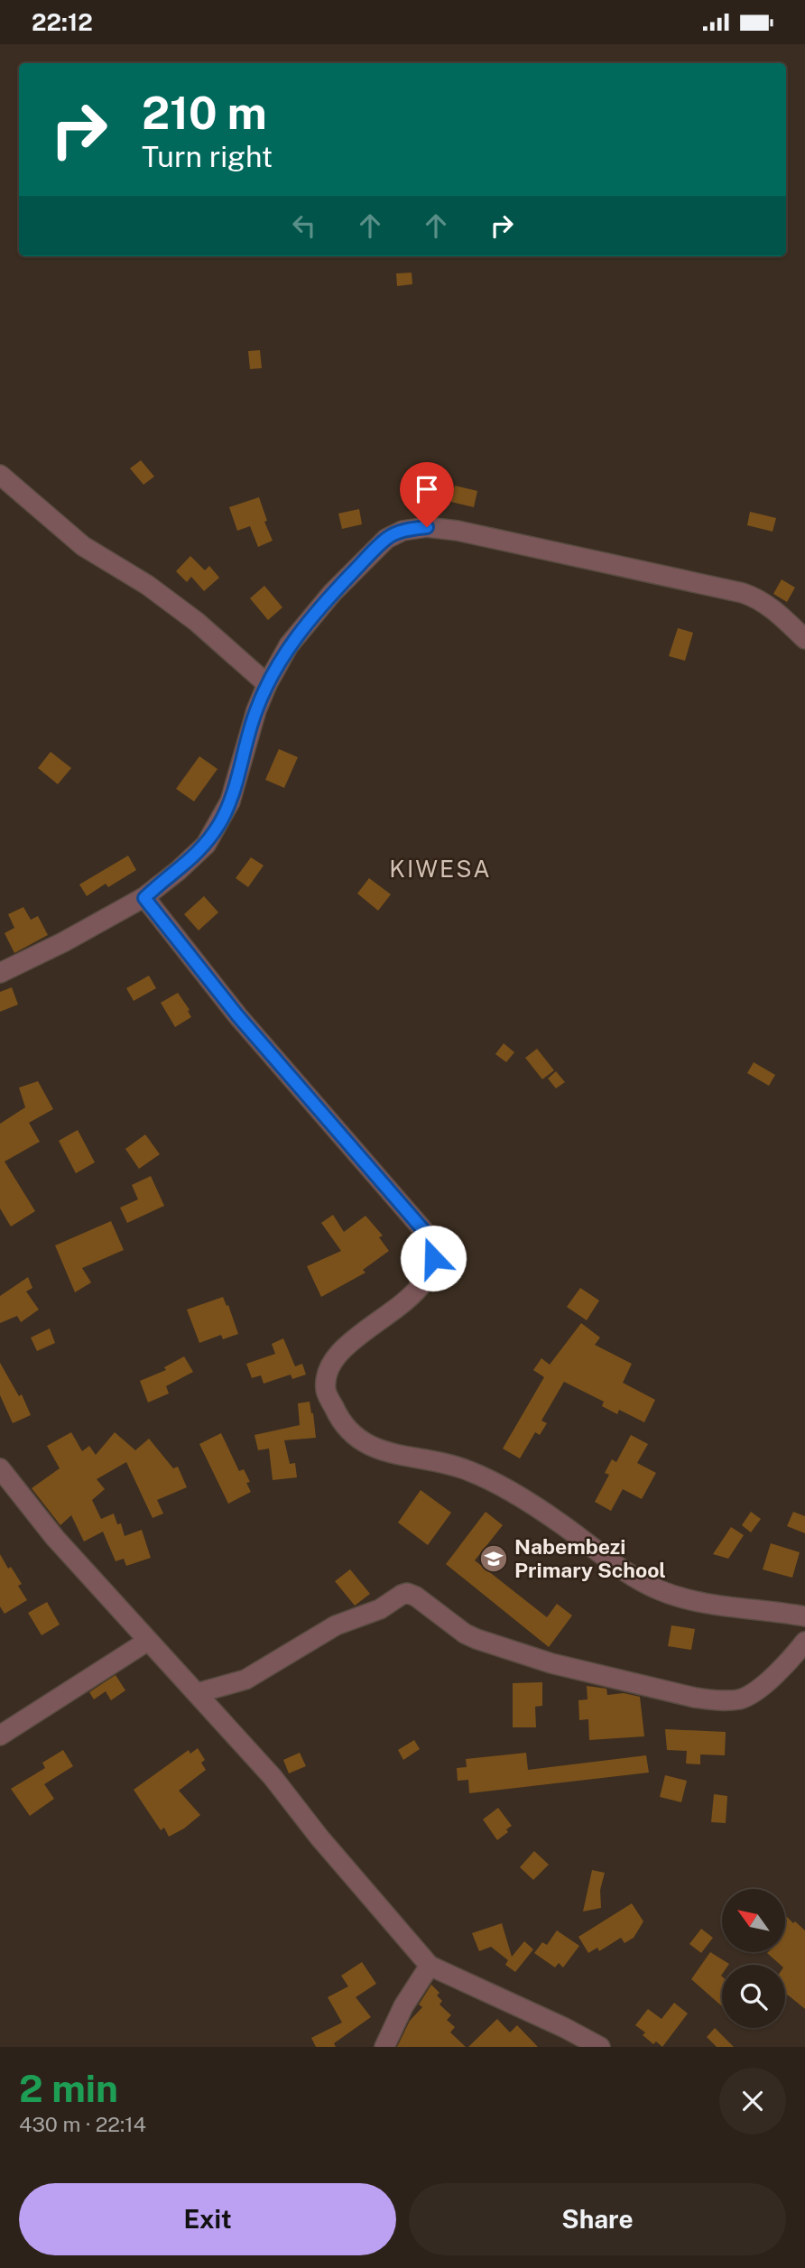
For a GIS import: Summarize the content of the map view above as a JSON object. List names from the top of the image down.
{
  "districts": ["KIWESA"],
  "places": {
    "school or university": ["Nabembezi Primary School"]
  },
  "north": "top left",
  "page": {
    "status": "22:12",
    "turn": ["210 m", "Turn right"],
    "heading": ["2 min", "430 m · 22:14"],
    "buttons": ["Exit", "Share"]
  }
}
